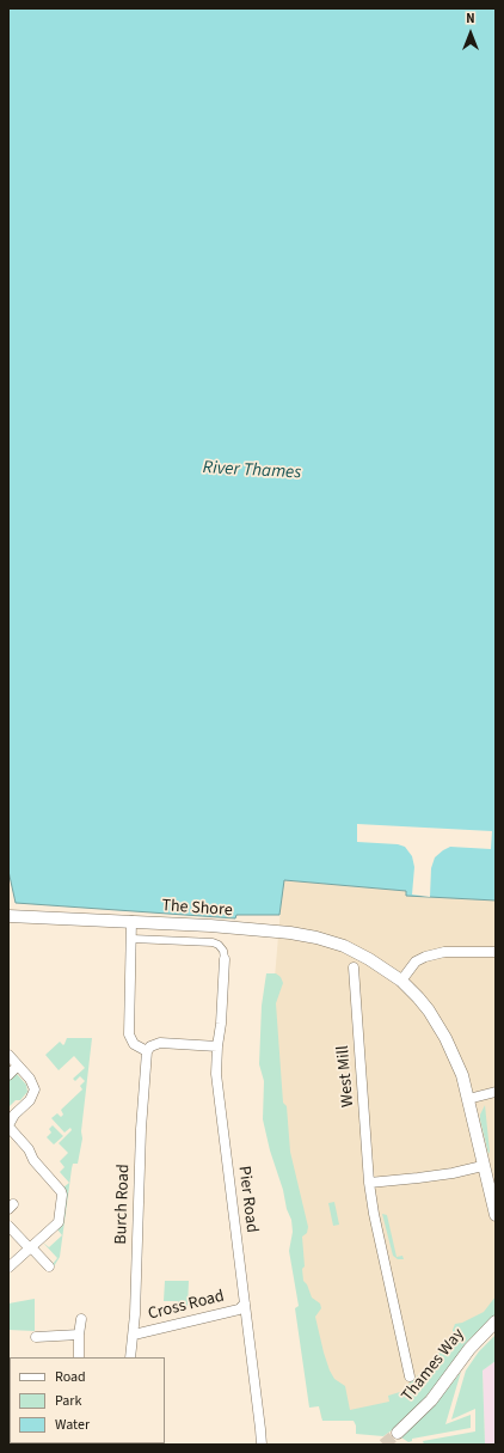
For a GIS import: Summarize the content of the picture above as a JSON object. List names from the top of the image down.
{
  "streets": {
    "street": [
      "The Shore",
      "West Mill",
      "Pier Road",
      "Burch Road",
      "Cross Road",
      "Thames Way"
    ]
  },
  "crossings": [
    ["Pier Road", "Cross Road"],
    ["Burch Road", "Cross Road"]
  ],
  "water": ["River Thames"],
  "legend": ["Road", "Park", "Water"],
  "north": "top"
}
